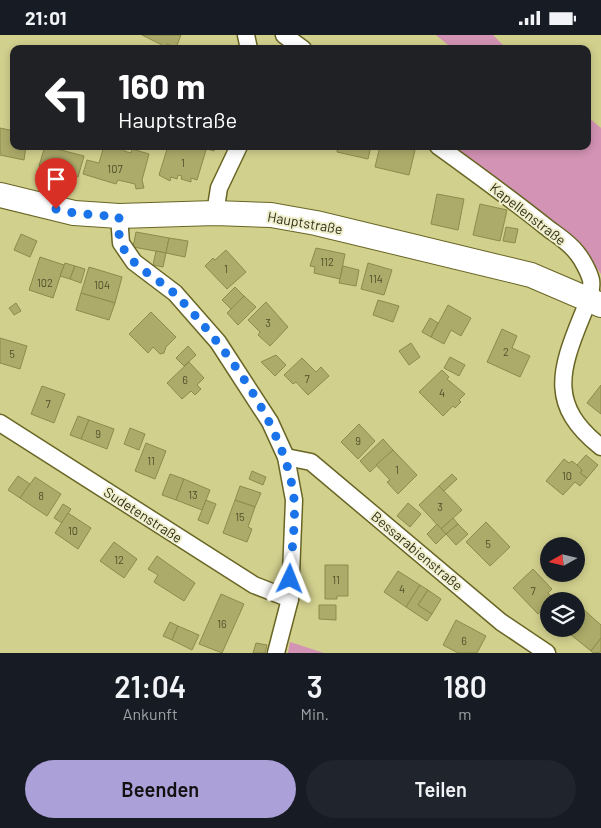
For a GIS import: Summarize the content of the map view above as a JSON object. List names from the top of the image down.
{
  "streets": {
    "main road": ["Hauptstraße"],
    "street": ["Kapellenstraße", "Sudetenstraße", "Bessarabienstraße"]
  },
  "crossings": [
    ["Kapellenstraße", "Hauptstraße"]
  ],
  "house_numbers": [
    "1",
    "107",
    "112",
    "1",
    "114",
    "102",
    "104",
    "3",
    "2",
    "5",
    "7",
    "6",
    "4",
    "7",
    "9",
    "9",
    "11",
    "1",
    "10",
    "13",
    "8",
    "3",
    "15",
    "10",
    "5",
    "12",
    "11",
    "4",
    "7",
    "16",
    "6"
  ],
  "north": "left",
  "page": {
    "status": "21:01",
    "turn": ["160 m", "Hauptstraße"],
    "eta": [
      "21:04",
      "Ankunft",
      "3",
      "Min.",
      "180",
      "m"
    ],
    "buttons": ["Beenden", "Teilen"]
  }
}
